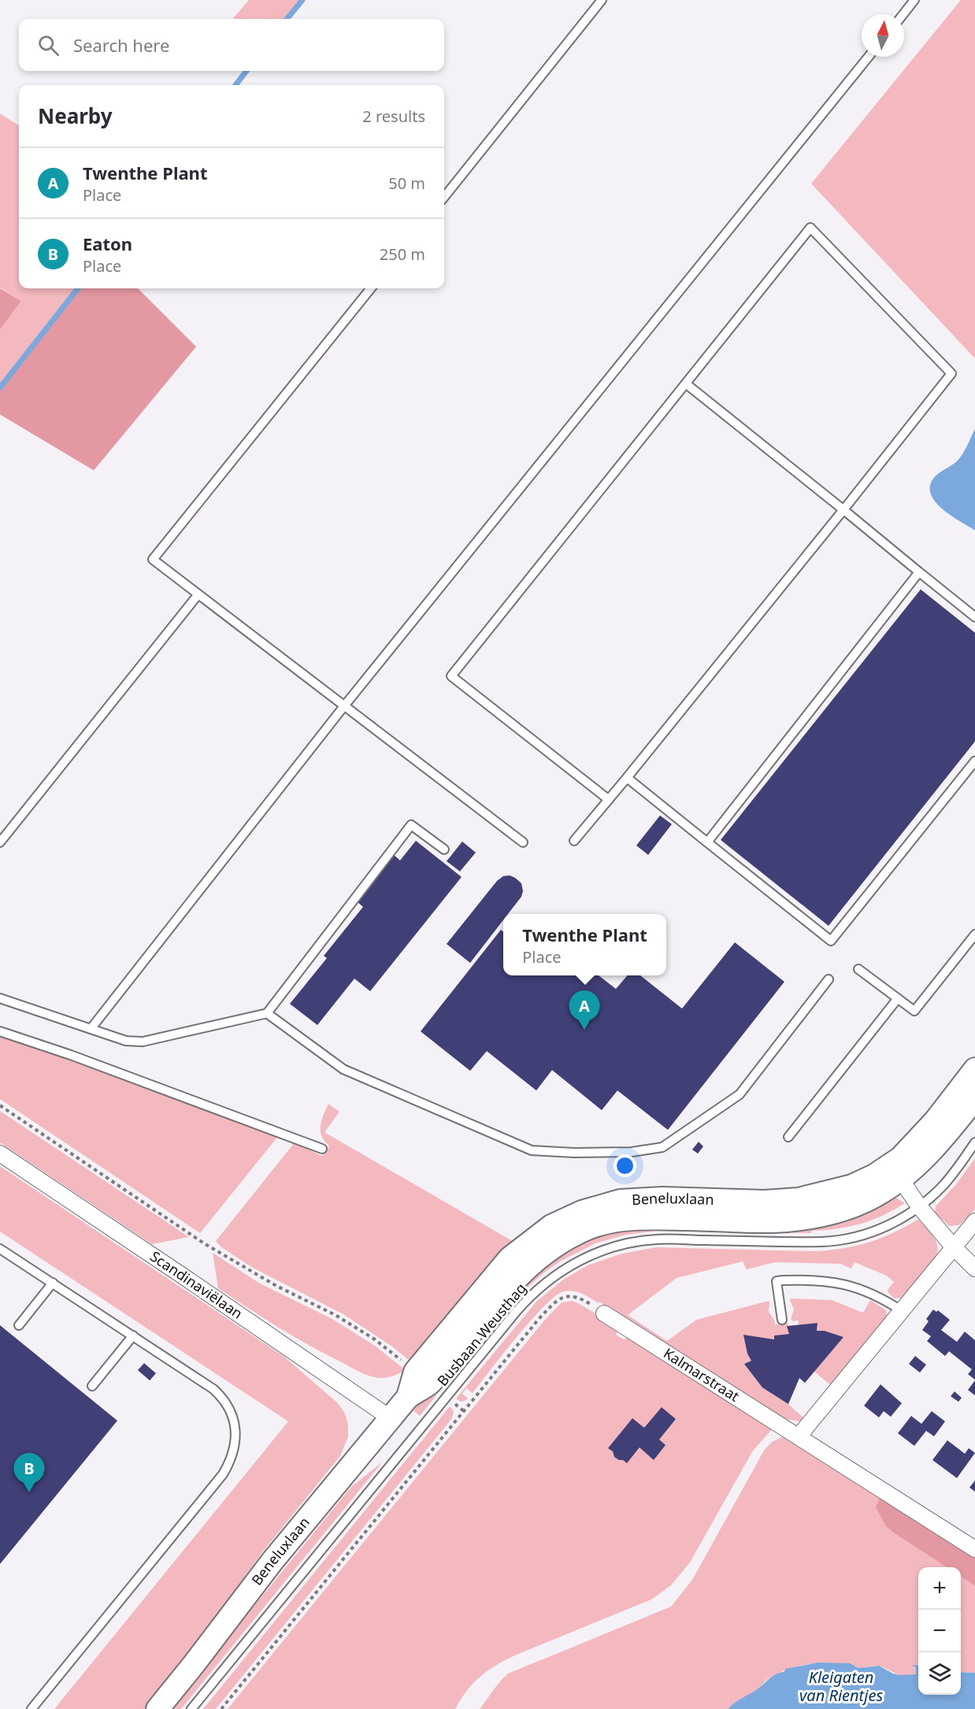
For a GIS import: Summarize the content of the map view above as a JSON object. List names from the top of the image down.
{
  "streets": {
    "street": ["Beneluxlaan", "Scandinaviëlaan", "Kalmarstraat"],
    "lane": ["Busbaan Weusthag"]
  },
  "crossings": [
    ["Beneluxlaan", "Scandinaviëlaan"]
  ],
  "water": ["Kleigaten van Rientjes"],
  "north": "top",
  "page": {
    "search": "Search here",
    "heading": ["Nearby", "2 results"],
    "list": [
      {
        "mark": "A",
        "name": "Twenthe Plant",
        "note": "Place",
        "value": "50 m"
      },
      {
        "mark": "B",
        "name": "Eaton",
        "note": "Place",
        "value": "250 m"
      }
    ],
    "popup": ["Twenthe Plant", "Place"],
    "pins": ["A", "B"],
    "map_buttons": ["+", "−"]
  }
}
